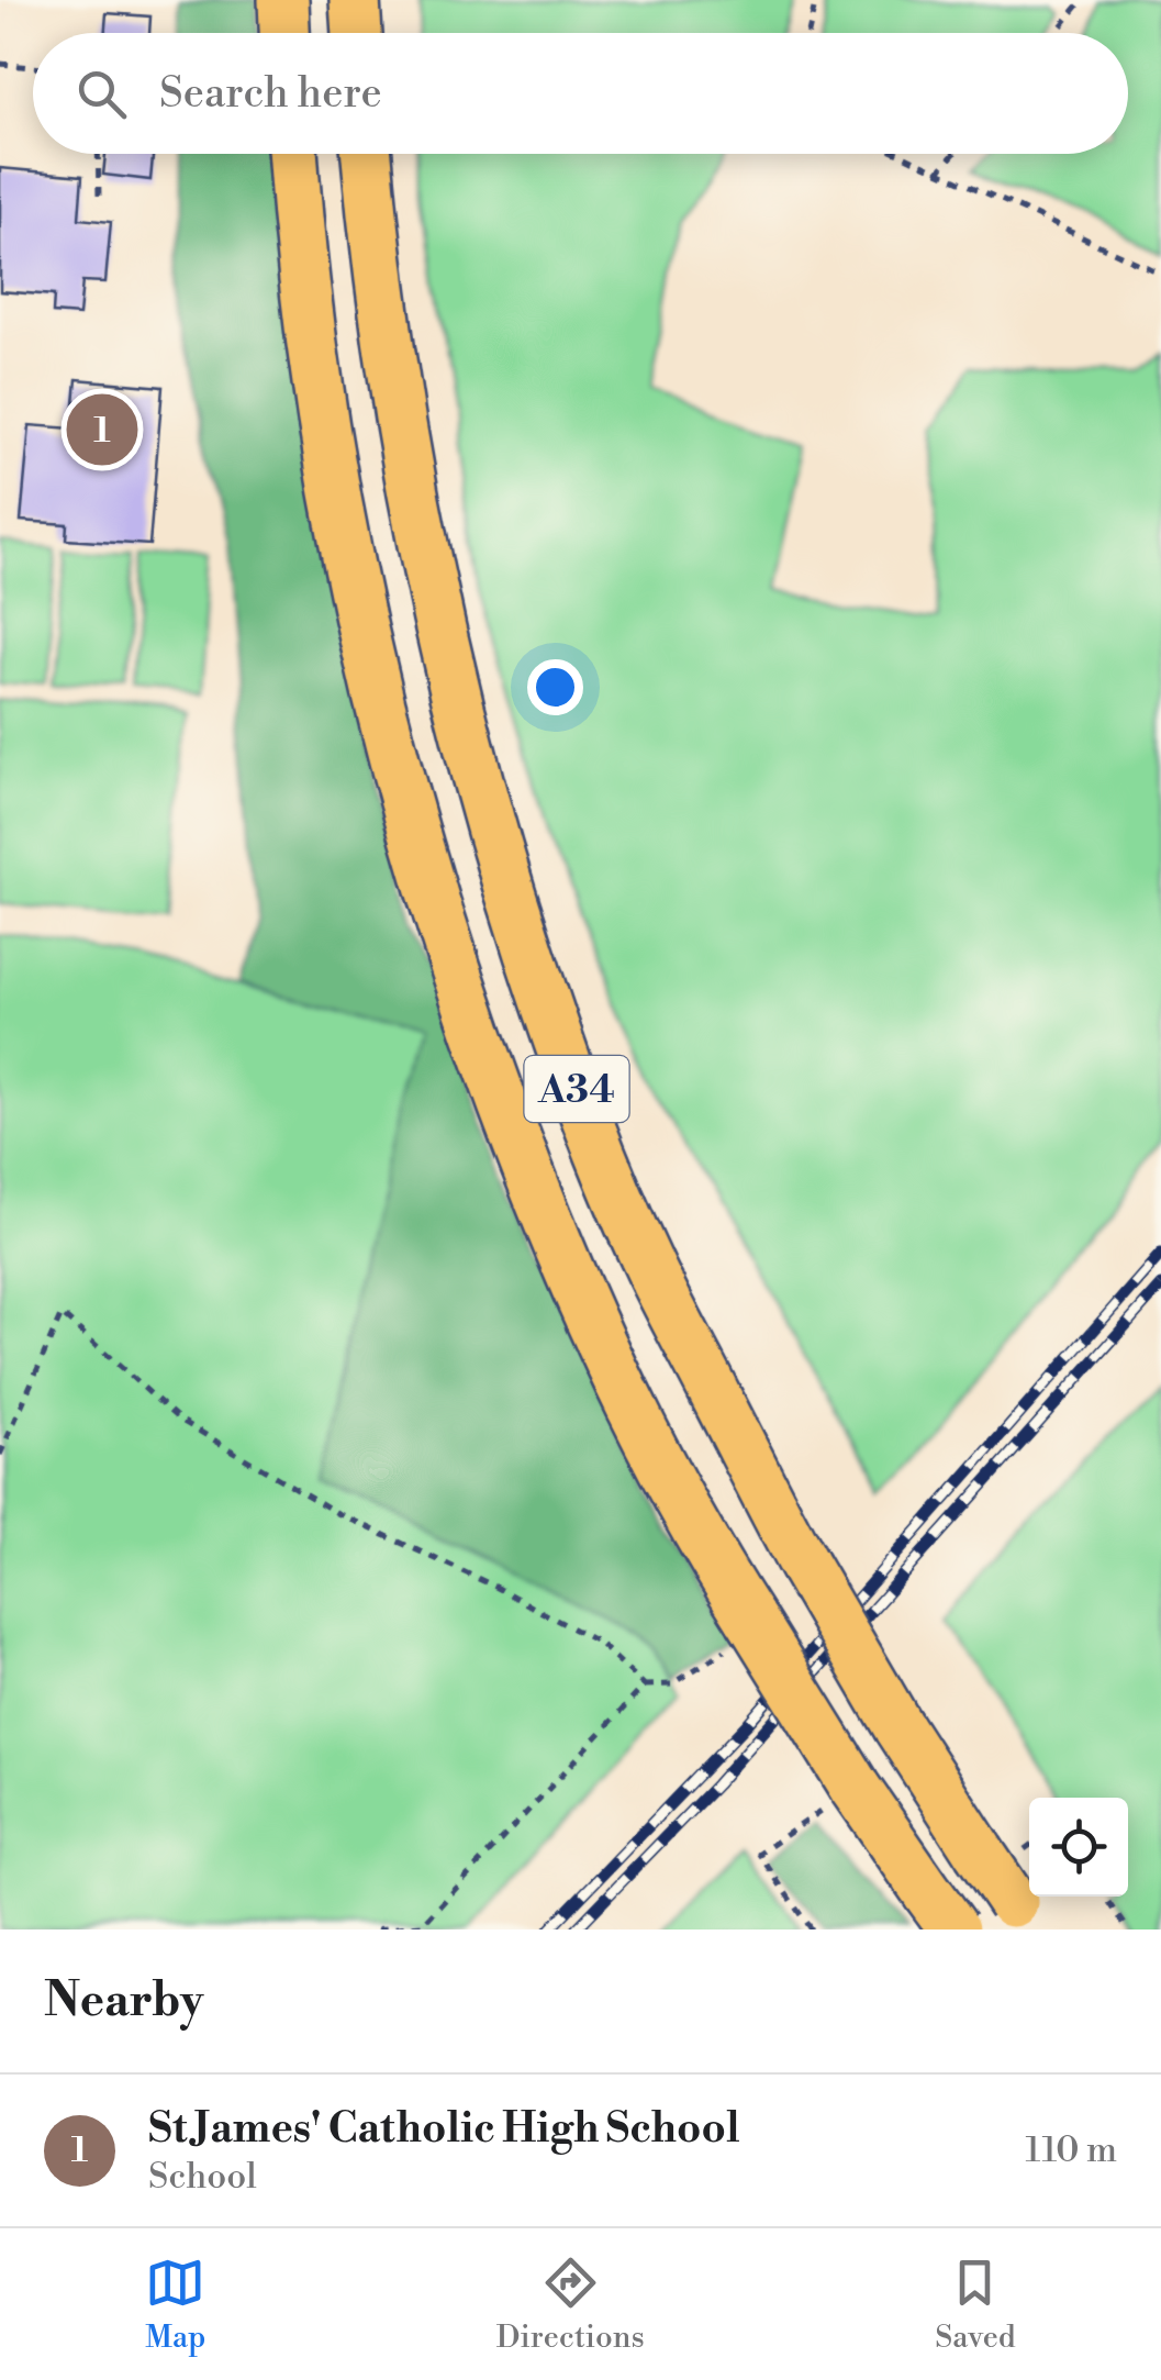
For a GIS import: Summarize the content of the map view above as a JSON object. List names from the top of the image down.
{
  "streets": {
    "highway": ["A34"]
  },
  "page": {
    "search": "Search here",
    "pins": "1",
    "heading": "Nearby",
    "list": [
      {
        "mark": "1",
        "name": "St James' Catholic High School",
        "note": "School",
        "value": "110 m"
      }
    ],
    "nav": ["Map", "Directions", "Saved"]
  }
}
